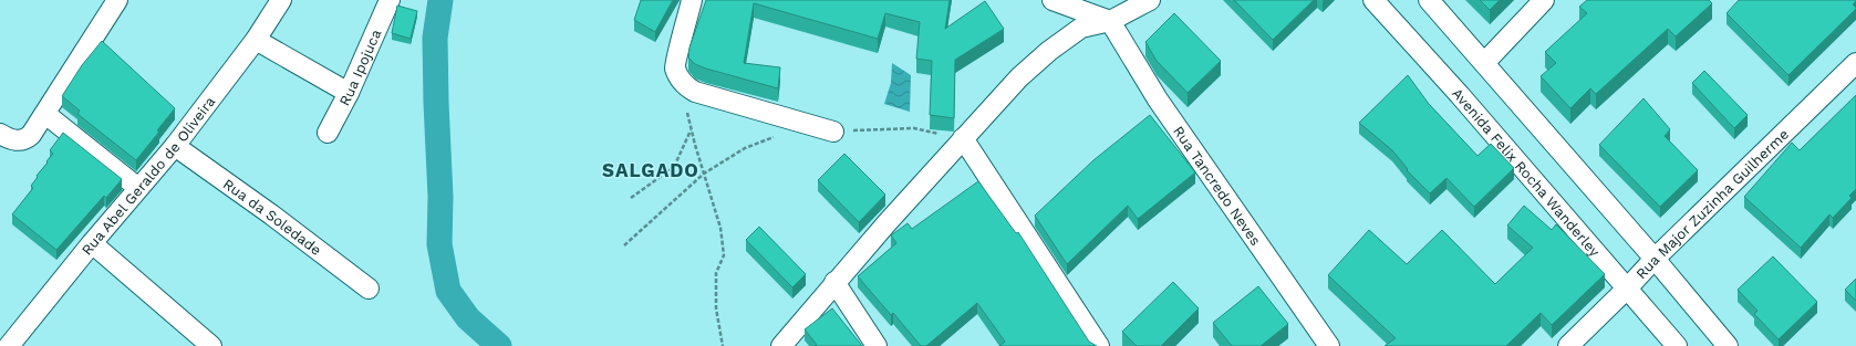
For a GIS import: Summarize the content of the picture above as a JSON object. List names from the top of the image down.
{
  "streets": {
    "street": [
      "Rua Ipojuca",
      "Avenida Felix Rocha Wanderley",
      "Rua Abel Geraldo de Oliveira",
      "Rua Tancredo Neves",
      "Rua Major Zuzinha Guilherme",
      "Rua da Soledade"
    ]
  },
  "crossings": [
    ["Avenida Felix Rocha Wanderley", "Rua Major Zuzinha Guilherme"],
    ["Rua Abel Geraldo de Oliveira", "Rua da Soledade"]
  ],
  "districts": ["SALGADO"]
}
